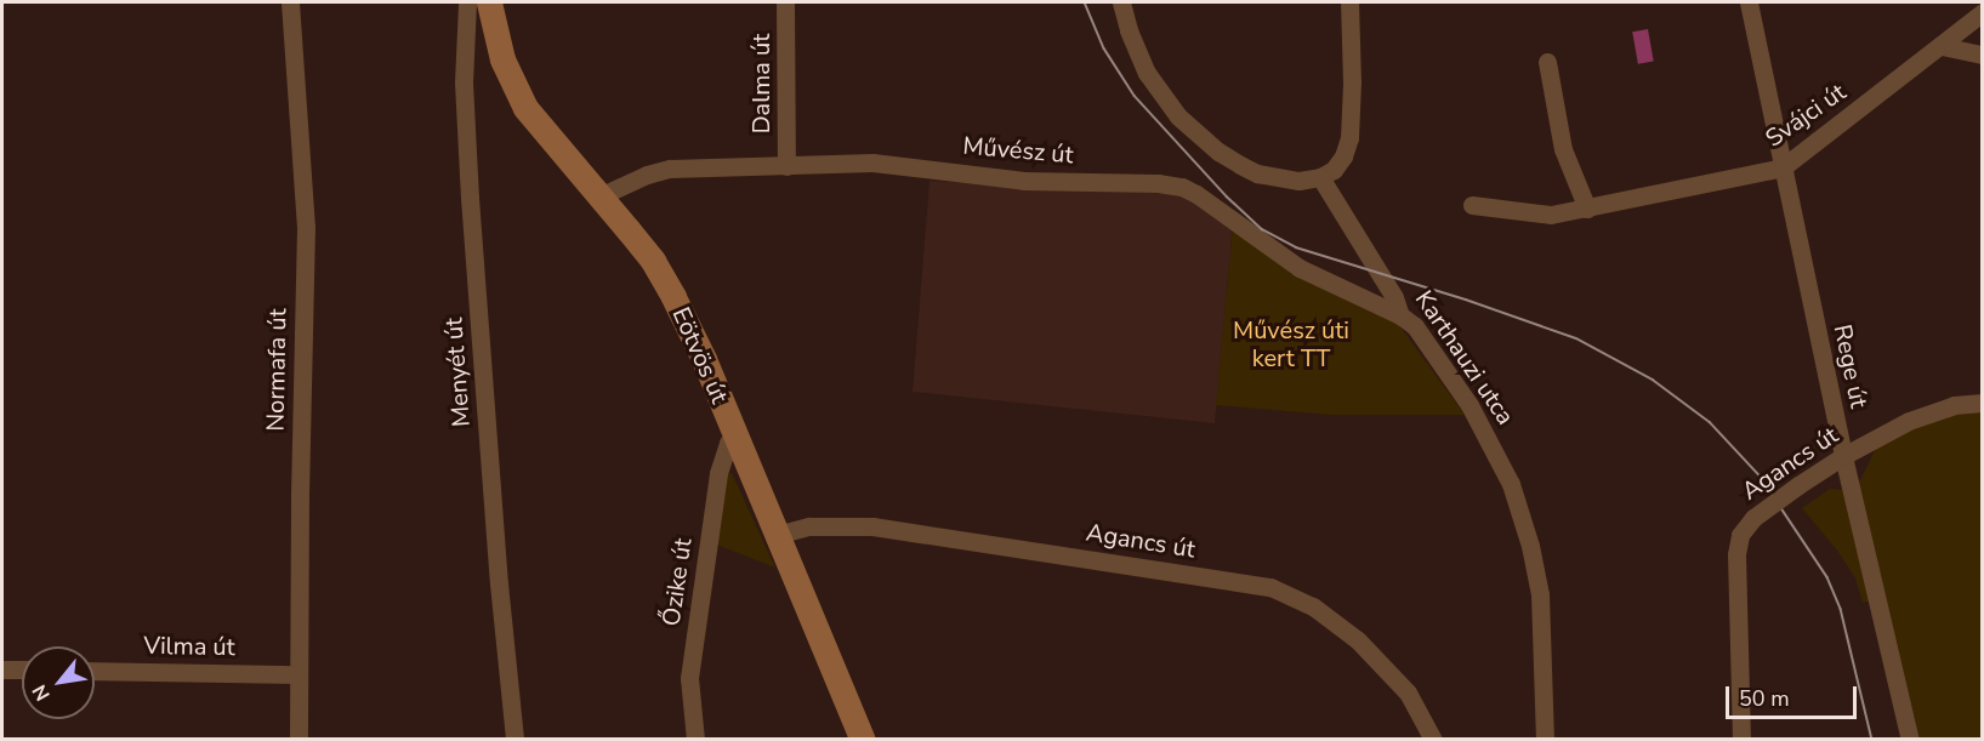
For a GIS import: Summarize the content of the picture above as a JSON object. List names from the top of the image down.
{
  "streets": {
    "street": [
      "Dalma út",
      "Svájci út",
      "Művész út",
      "Eötvös út",
      "Karthauzi utca",
      "Rege út",
      "Normafa út",
      "Menyét út",
      "Agancs út",
      "Őzike út",
      "Vilma út"
    ]
  },
  "crossings": [
    ["Dalma út", "Művész út"],
    ["Svájci út", "Rege út"],
    ["Művész út", "Eötvös út"],
    ["Művész út", "Karthauzi utca"],
    ["Eötvös út", "Agancs út"],
    ["Eötvös út", "Őzike út"],
    ["Rege út", "Agancs út"],
    ["Normafa út", "Vilma út"]
  ],
  "parks": ["Művész úti kert TT"],
  "scale_bar": "50 m",
  "north": "bottom left"
}
